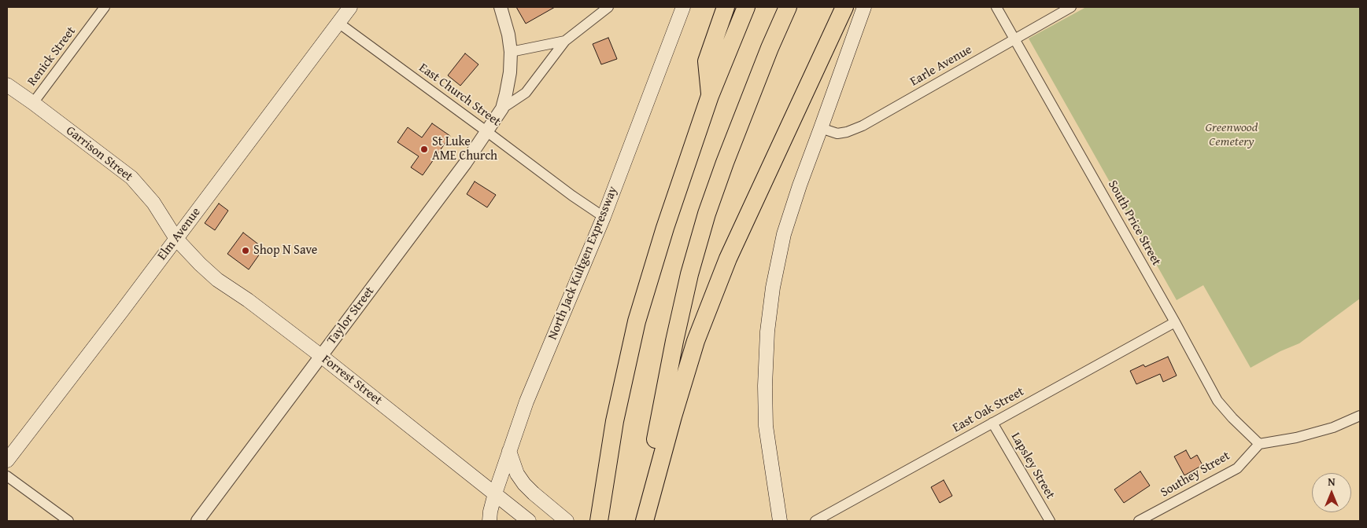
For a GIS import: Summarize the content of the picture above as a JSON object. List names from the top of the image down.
{
  "streets": {
    "main road": [
      "Garrison Street",
      "Elm Avenue",
      "North Jack Kultgen Expressway",
      "Forrest Street"
    ],
    "street": [
      "Renick Street",
      "Earle Avenue",
      "East Church Street",
      "South Price Street",
      "Taylor Street",
      "East Oak Street",
      "Lapsley Street",
      "Southey Street"
    ]
  },
  "crossings": [
    ["Renick Street", "Garrison Street"],
    ["Earle Avenue", "South Price Street"],
    ["East Church Street", "Elm Avenue"],
    ["East Church Street", "North Jack Kultgen Expressway"],
    ["East Church Street", "Taylor Street"],
    ["Garrison Street", "Elm Avenue"],
    ["Garrison Street", "Forrest Street"],
    ["South Price Street", "East Oak Street"],
    ["South Price Street", "Southey Street"],
    ["Elm Avenue", "Forrest Street"],
    ["North Jack Kultgen Expressway", "Forrest Street"],
    ["Taylor Street", "Forrest Street"],
    ["East Oak Street", "Lapsley Street"]
  ],
  "parks": ["Greenwood Cemetery"],
  "places": ["St Luke AME Church", "Shop N Save"],
  "north": "top"
}
